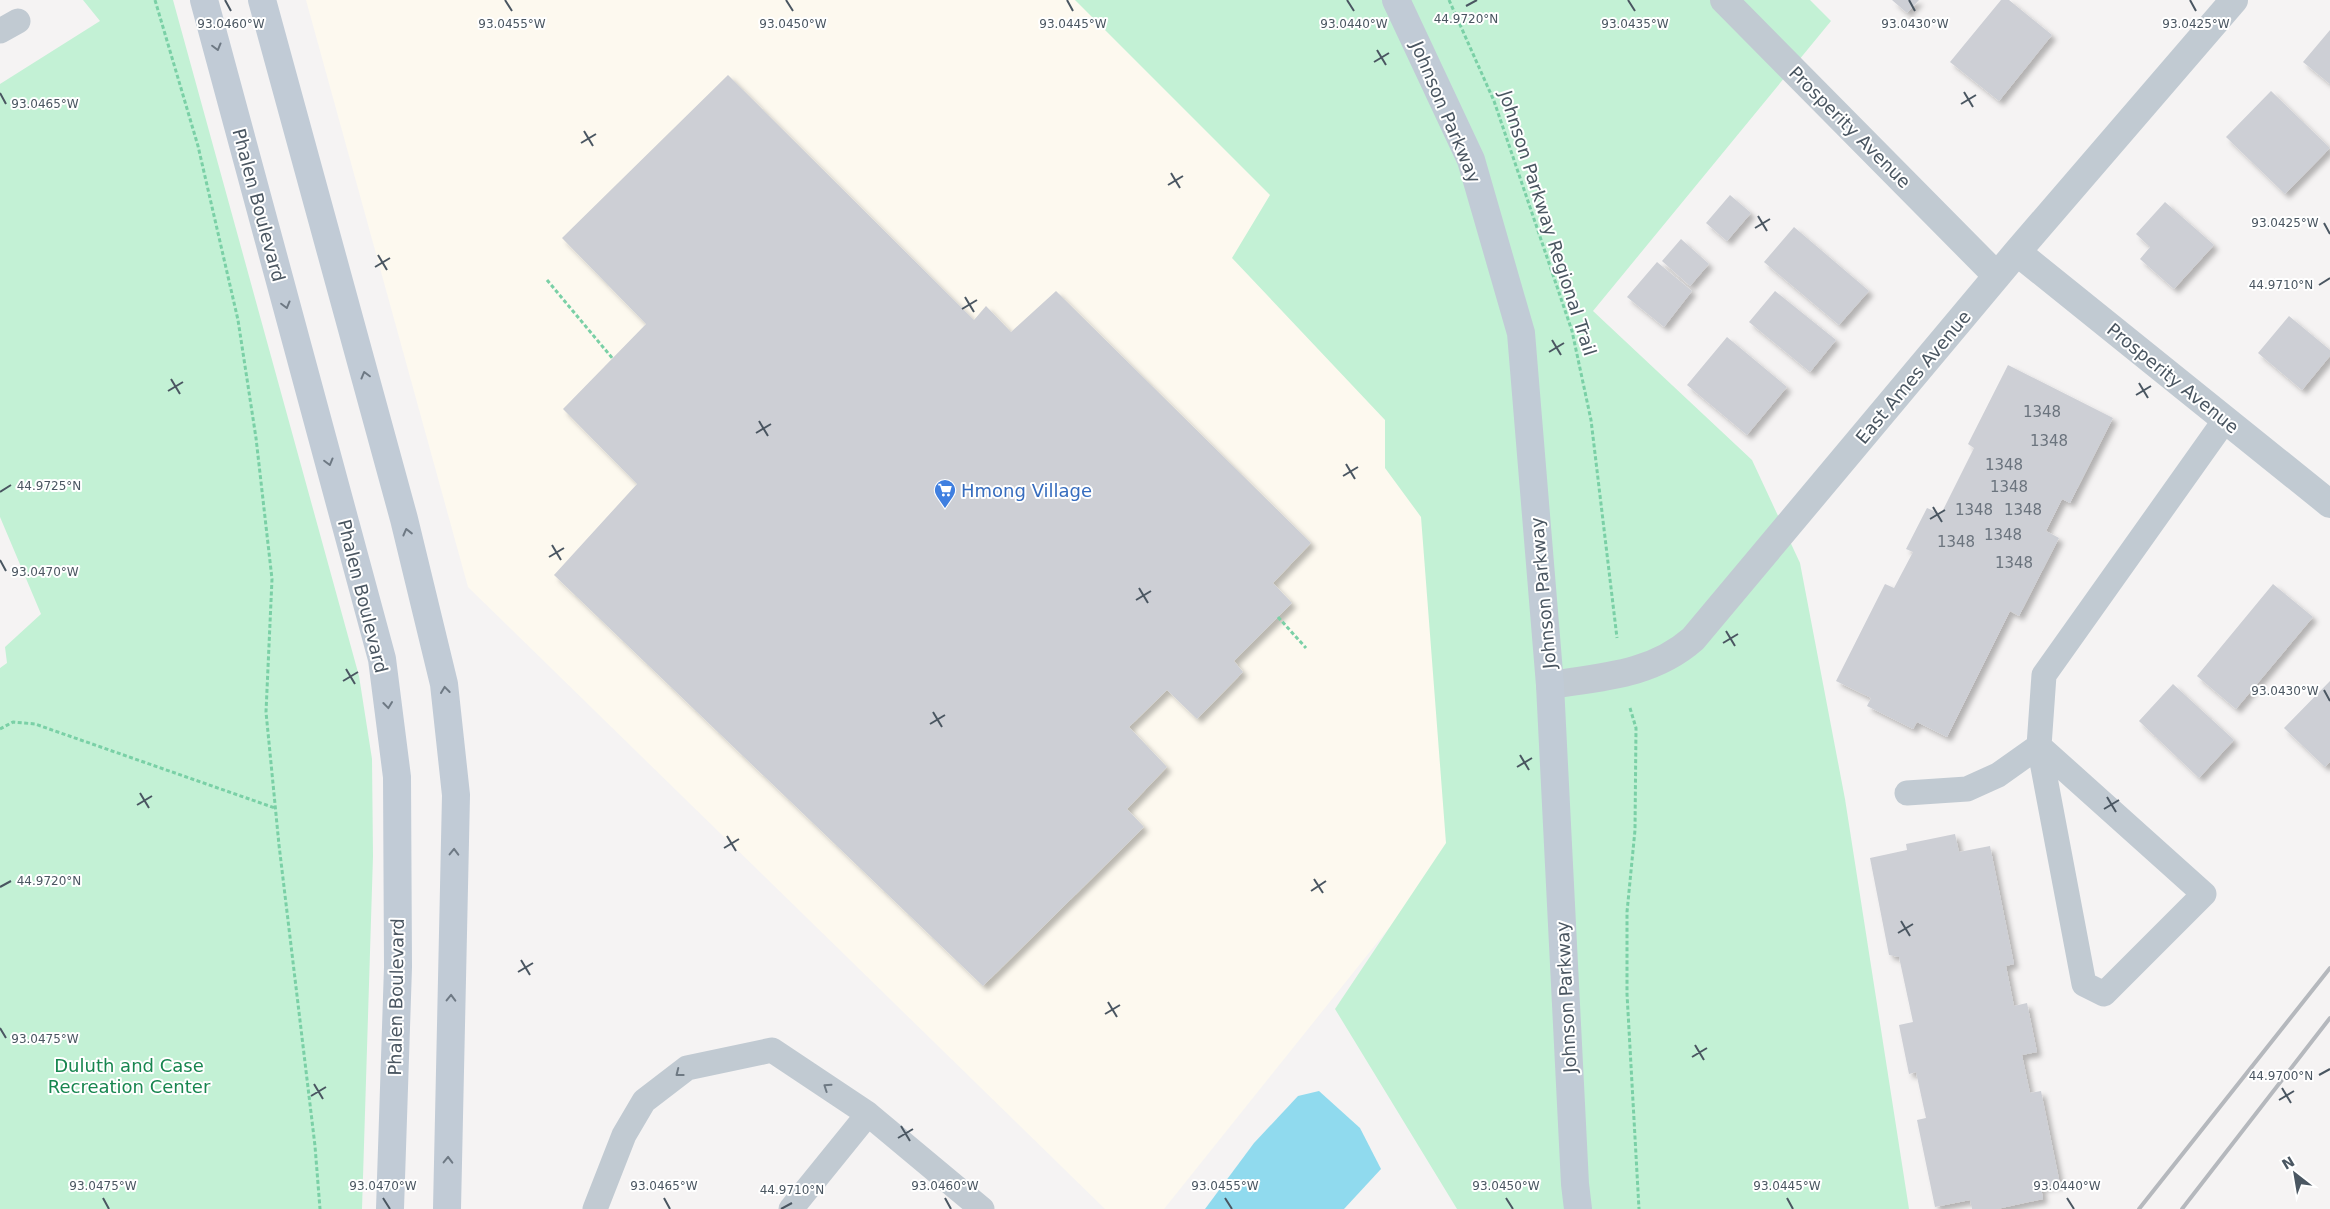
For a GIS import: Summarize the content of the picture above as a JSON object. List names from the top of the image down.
{
  "streets": {
    "main road": ["Johnson Parkway", "Phalen Boulevard"],
    "street": ["Prosperity Avenue", "East Ames Avenue"],
    "path": ["Johnson Parkway Regional Trail"]
  },
  "crossings": [
    ["Johnson Parkway", "East Ames Avenue"],
    ["Prosperity Avenue", "East Ames Avenue"]
  ],
  "parks": ["Duluth and Case Recreation Center"],
  "places": {
    "supermarket": ["Hmong Village"]
  },
  "house_numbers": [
    "1348",
    "1348",
    "1348",
    "1348",
    "1348",
    "1348",
    "1348",
    "1348",
    "1348"
  ],
  "north": "top left",
  "coordinates": [
    "44.9720°N",
    "93.0460°W",
    "93.0455°W",
    "93.0450°W",
    "93.0445°W",
    "93.0440°W",
    "93.0435°W",
    "93.0430°W",
    "93.0425°W",
    "93.0465°W",
    "44.9710°N",
    "44.9725°N",
    "93.0470°W",
    "93.0475°W",
    "44.9700°N"
  ]
}
